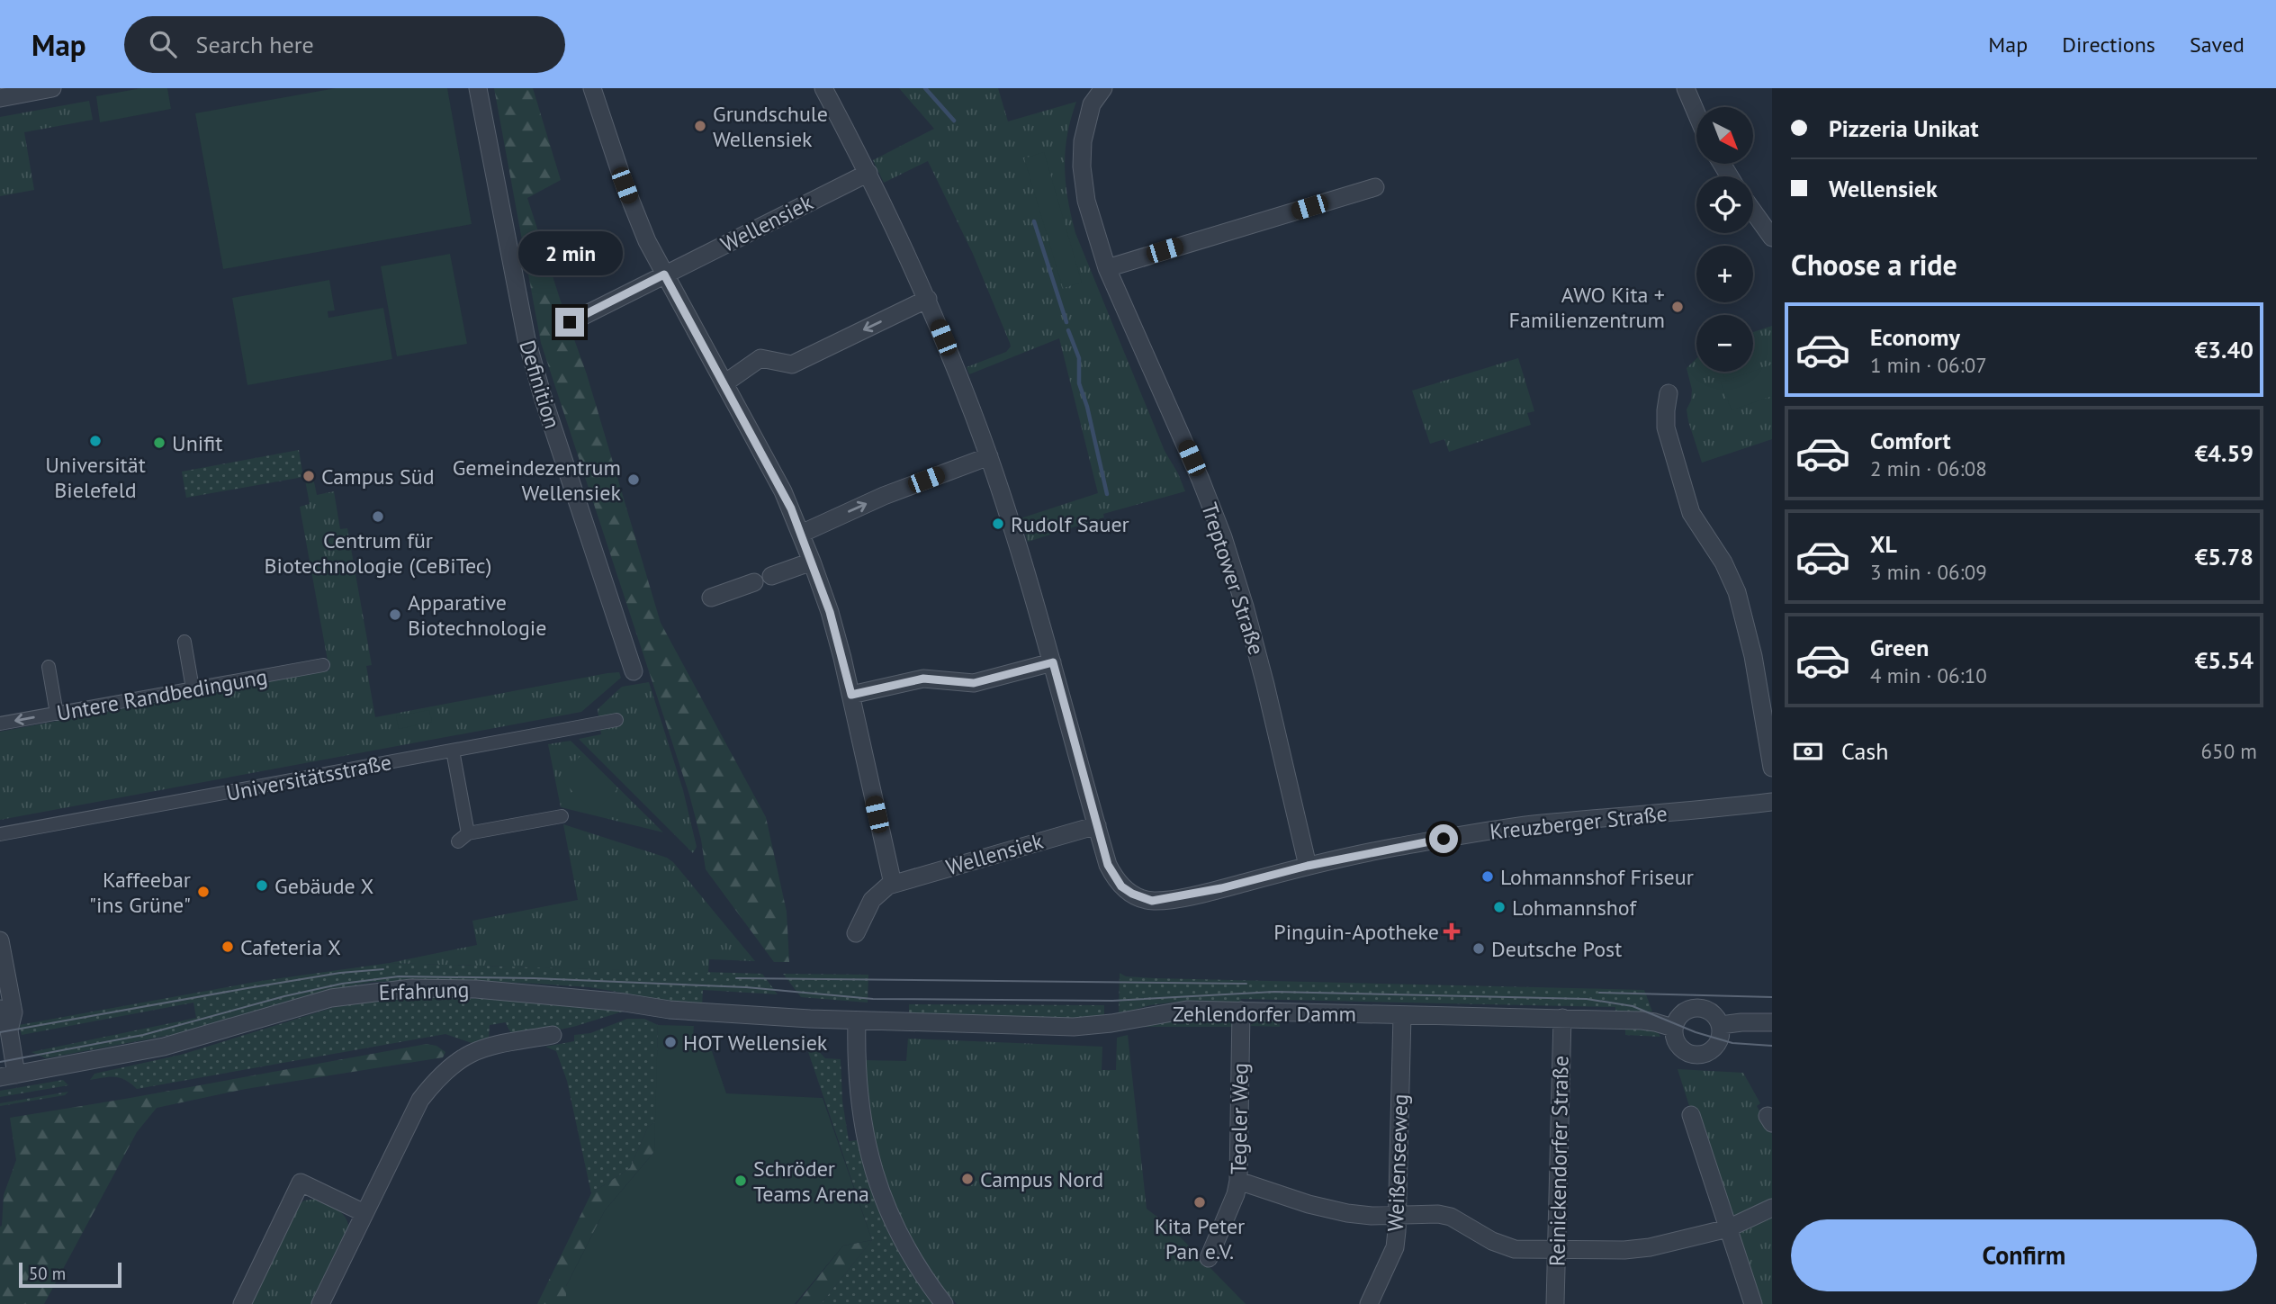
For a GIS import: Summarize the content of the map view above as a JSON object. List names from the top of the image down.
{
  "streets": {
    "street": [
      "Wellensiek",
      "Definition",
      "Treptower Straße",
      "Untere Randbedingung",
      "Universitätsstraße",
      "Kreuzberger Straße",
      "Erfahrung",
      "Zehlendorfer Damm",
      "Tegeler Weg",
      "Reinickendorfer Straße",
      "Weißenseeweg"
    ]
  },
  "crossings": [
    ["Wellensiek", "Kreuzberger Straße"],
    ["Treptower Straße", "Kreuzberger Straße"],
    ["Erfahrung", "Zehlendorfer Damm"],
    ["Zehlendorfer Damm", "Tegeler Weg"],
    ["Zehlendorfer Damm", "Reinickendorfer Straße"],
    ["Zehlendorfer Damm", "Weißenseeweg"]
  ],
  "places": {
    "other": [
      "Grundschule Wellensiek",
      "AWO Kita + Familienzentrum",
      "Universität Bielefeld",
      "Unifit",
      "Campus Süd",
      "Gemeindezentrum Wellensiek",
      "Centrum für Biotechnologie (CeBiTec)",
      "Rudolf Sauer",
      "Apparative Biotechnologie",
      "Lohmannshof Friseur",
      "Gebäude X",
      "Kaffeebar \"ins Grüne\"",
      "Lohmannshof",
      "Cafeteria X",
      "Deutsche Post",
      "HOT Wellensiek",
      "Campus Nord",
      "Schröder Teams Arena",
      "Kita Peter Pan e.V."
    ],
    "health": ["Pinguin-Apotheke"]
  },
  "scale_bar": "50 m",
  "north": "bottom right",
  "page": {
    "header": "Map",
    "search": "Search here",
    "nav": ["Map", "Directions", "Saved"],
    "banner": ["Pizzeria Unikat", "Wellensiek"],
    "map_buttons": ["+", "−"],
    "heading": "Choose a ride",
    "bubble": "2 min",
    "list": [
      {
        "name": "Economy",
        "note": "1 min · 06:07",
        "value": "€3.40"
      },
      {
        "name": "Comfort",
        "note": "2 min · 06:08",
        "value": "€4.59"
      },
      {
        "name": "XL",
        "note": "3 min · 06:09",
        "value": "€5.78"
      },
      {
        "name": "Green",
        "note": "4 min · 06:10",
        "value": "€5.54"
      }
    ],
    "pay": ["Cash", "650 m"],
    "buttons": "Confirm",
    "scale": "50 m"
  }
}
